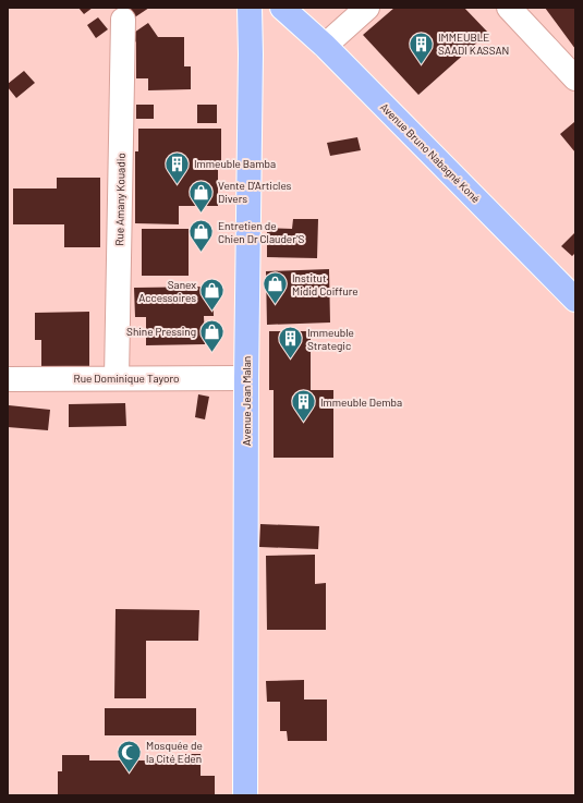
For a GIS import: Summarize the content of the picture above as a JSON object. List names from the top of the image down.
{
  "streets": {
    "main road": ["Avenue Bruno Nabagné Koné", "Avenue Jean Malan"],
    "street": ["Rue Amany Kouadio", "Rue Dominique Tayoro"]
  },
  "crossings": [
    ["Rue Amany Kouadio", "Rue Dominique Tayoro"],
    ["Rue Dominique Tayoro", "Avenue Jean Malan"]
  ],
  "places": {
    "building": [
      "IMMEUBLE SAADI KASSAN",
      "Immeuble Bamba",
      "Immeuble Strategic",
      "Immeuble Demba"
    ],
    "shop": [
      "Vente D'Articles Divers",
      "Entretien de Chien Dr Clauder'S",
      "Institut Midid Coiffure",
      "Sanex Accessoires",
      "Shine Pressing"
    ],
    "mosque": ["Mosquée de la Cité Eden"]
  }
}
